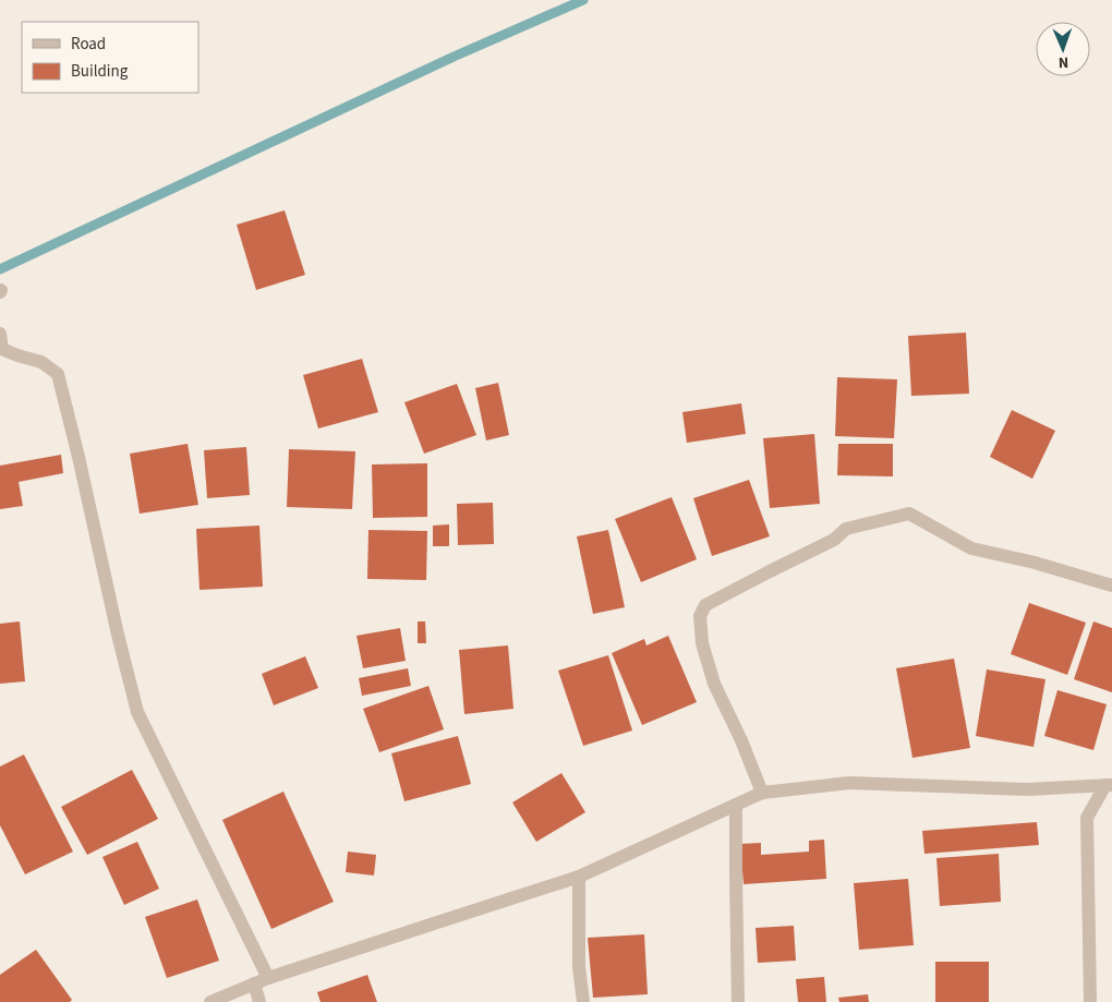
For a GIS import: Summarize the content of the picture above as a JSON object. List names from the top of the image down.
{
  "legend": ["Road", "Building"],
  "north": "bottom"
}
